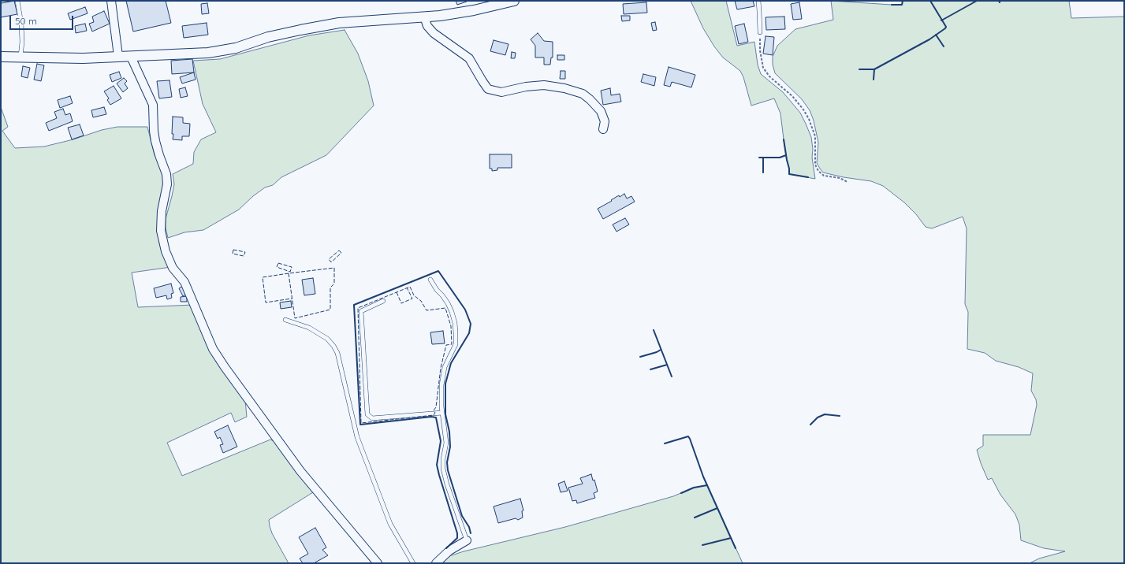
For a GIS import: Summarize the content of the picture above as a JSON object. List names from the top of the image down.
{
  "scale_bar": "50 m"
}
